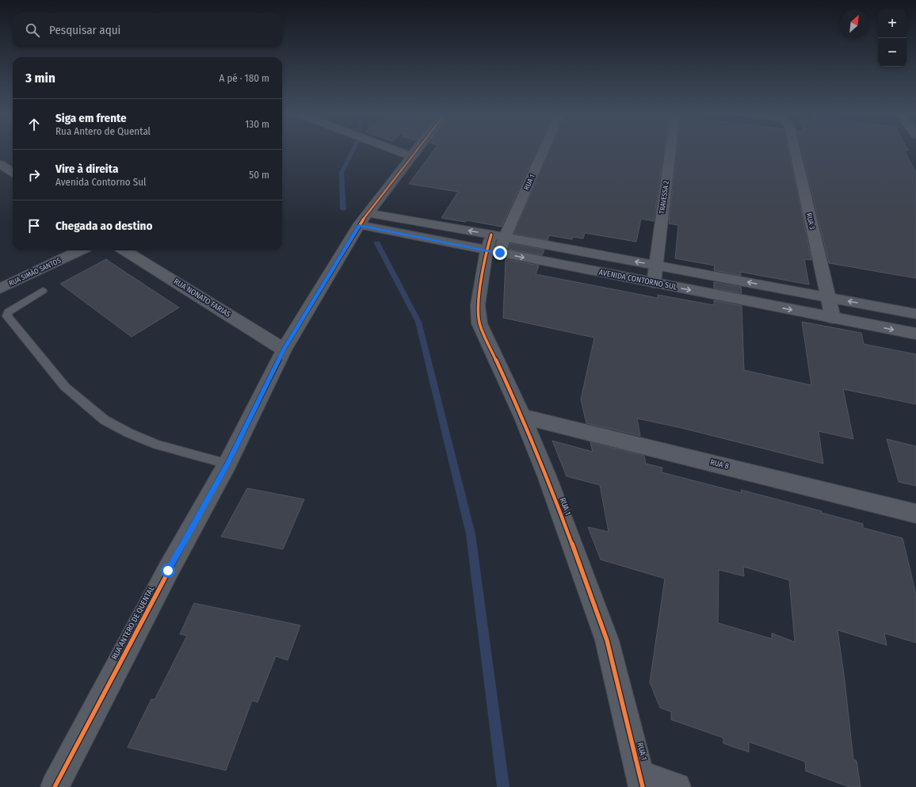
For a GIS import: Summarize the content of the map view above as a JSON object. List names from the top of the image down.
{
  "streets": {
    "street": [
      "RUA 1",
      "TRAVESSA 2",
      "RUA 3",
      "RUA SIMÃO SANTOS",
      "AVENIDA CONTORNO SUL",
      "RUA NONATO FARIAS",
      "RUA 8",
      "RUA ANTERO DE QUENTAL"
    ]
  },
  "crossings": [
    ["RUA 1", "AVENIDA CONTORNO SUL"],
    ["RUA 1", "RUA 8"],
    ["TRAVESSA 2", "AVENIDA CONTORNO SUL"],
    ["RUA 3", "AVENIDA CONTORNO SUL"],
    ["AVENIDA CONTORNO SUL", "RUA ANTERO DE QUENTAL"],
    ["RUA NONATO FARIAS", "RUA ANTERO DE QUENTAL"]
  ],
  "north": "top right",
  "page": {
    "map_buttons": ["+", "−"],
    "search": "Pesquisar aqui",
    "heading": ["3 min", "A pé · 180 m"],
    "list": [
      ["Siga em frente", "Rua Antero de Quental", "130 m"],
      ["Vire à direita", "Avenida Contorno Sul", "50 m"],
      "Chegada ao destino"
    ]
  }
}
